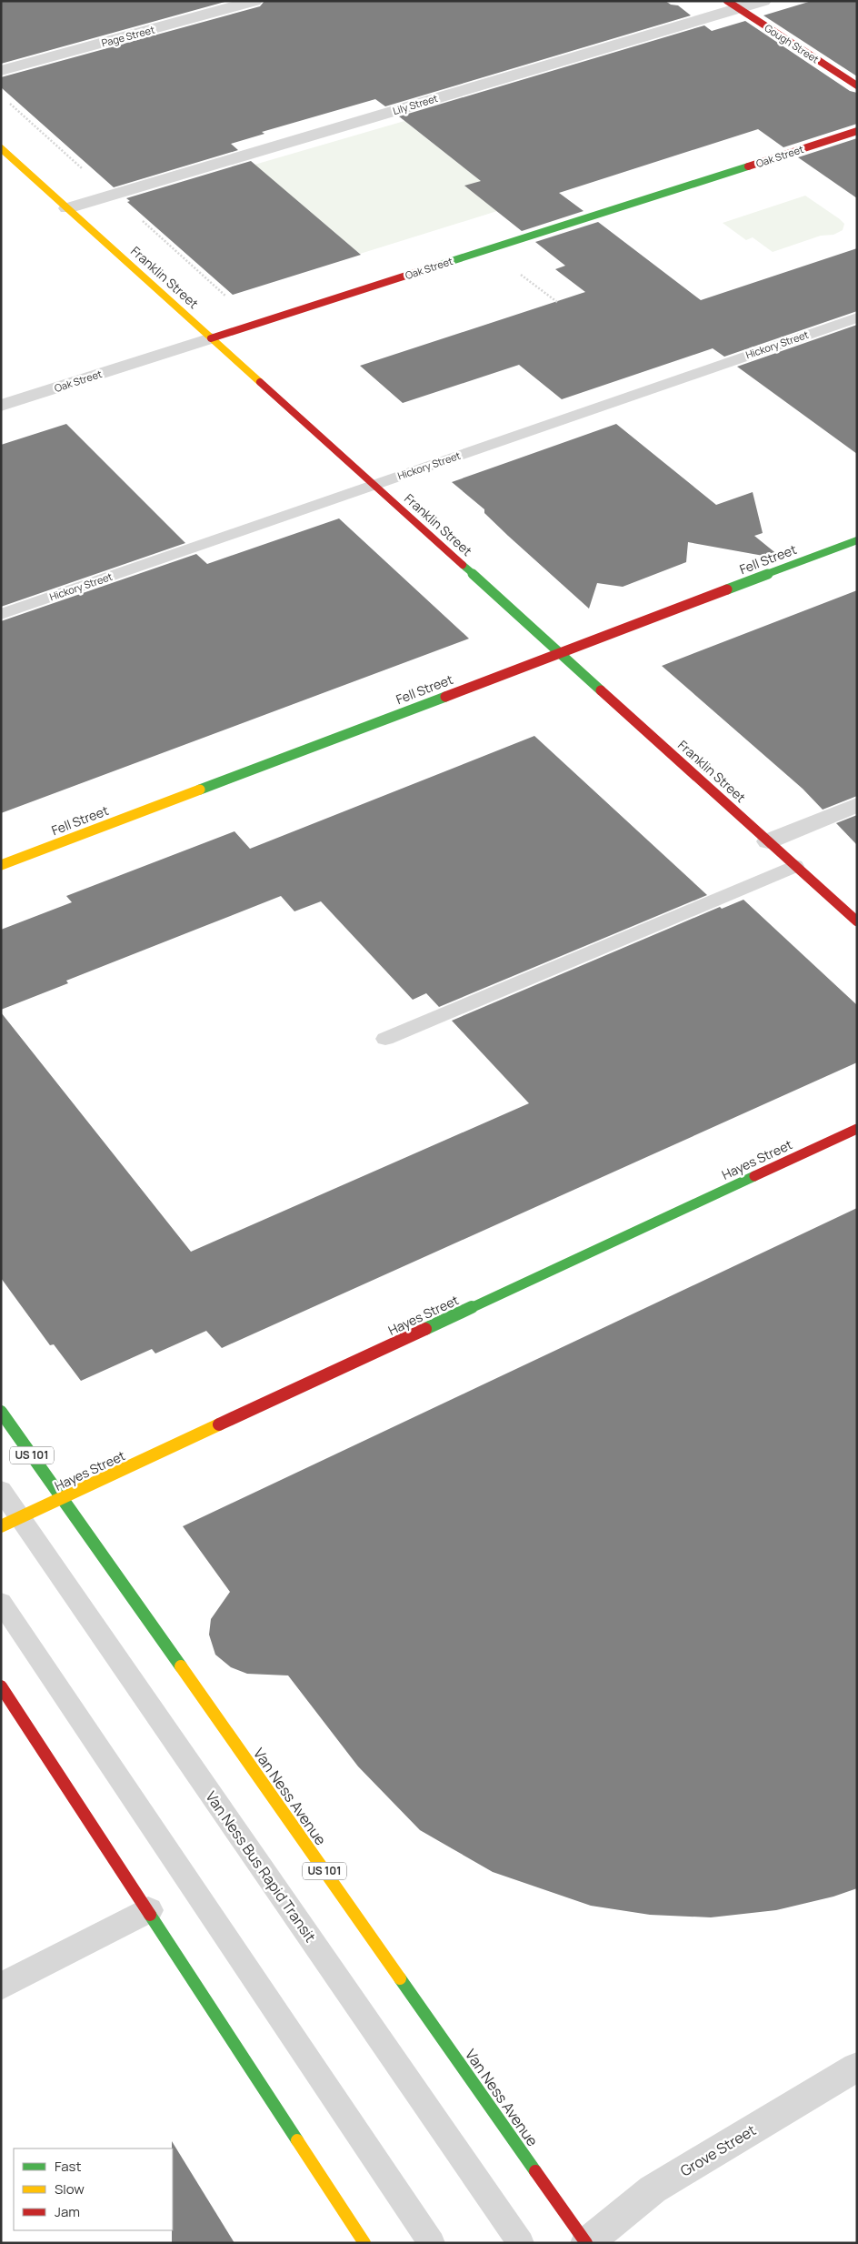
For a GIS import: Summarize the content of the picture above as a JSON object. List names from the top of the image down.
{
  "streets": {
    "main road": [
      "Gough Street",
      "Oak Street",
      "Franklin Street",
      "Fell Street",
      "Hayes Street",
      "US 101",
      "Van Ness Avenue"
    ],
    "street": ["Page Street", "Lily Street", "Grove Street"],
    "lane": ["Hickory Street", "Van Ness Bus Rapid Transit"]
  },
  "crossings": [
    ["Gough Street", "Lily Street"],
    ["Lily Street", "Franklin Street"],
    ["Oak Street", "Franklin Street"],
    ["Franklin Street", "Hickory Street"],
    ["Franklin Street", "Fell Street"],
    ["Hayes Street", "Van Ness Avenue"],
    ["Hayes Street", "Van Ness Bus Rapid Transit"],
    ["Van Ness Avenue", "Grove Street"]
  ],
  "legend": ["Fast", "Slow", "Jam"]
}
